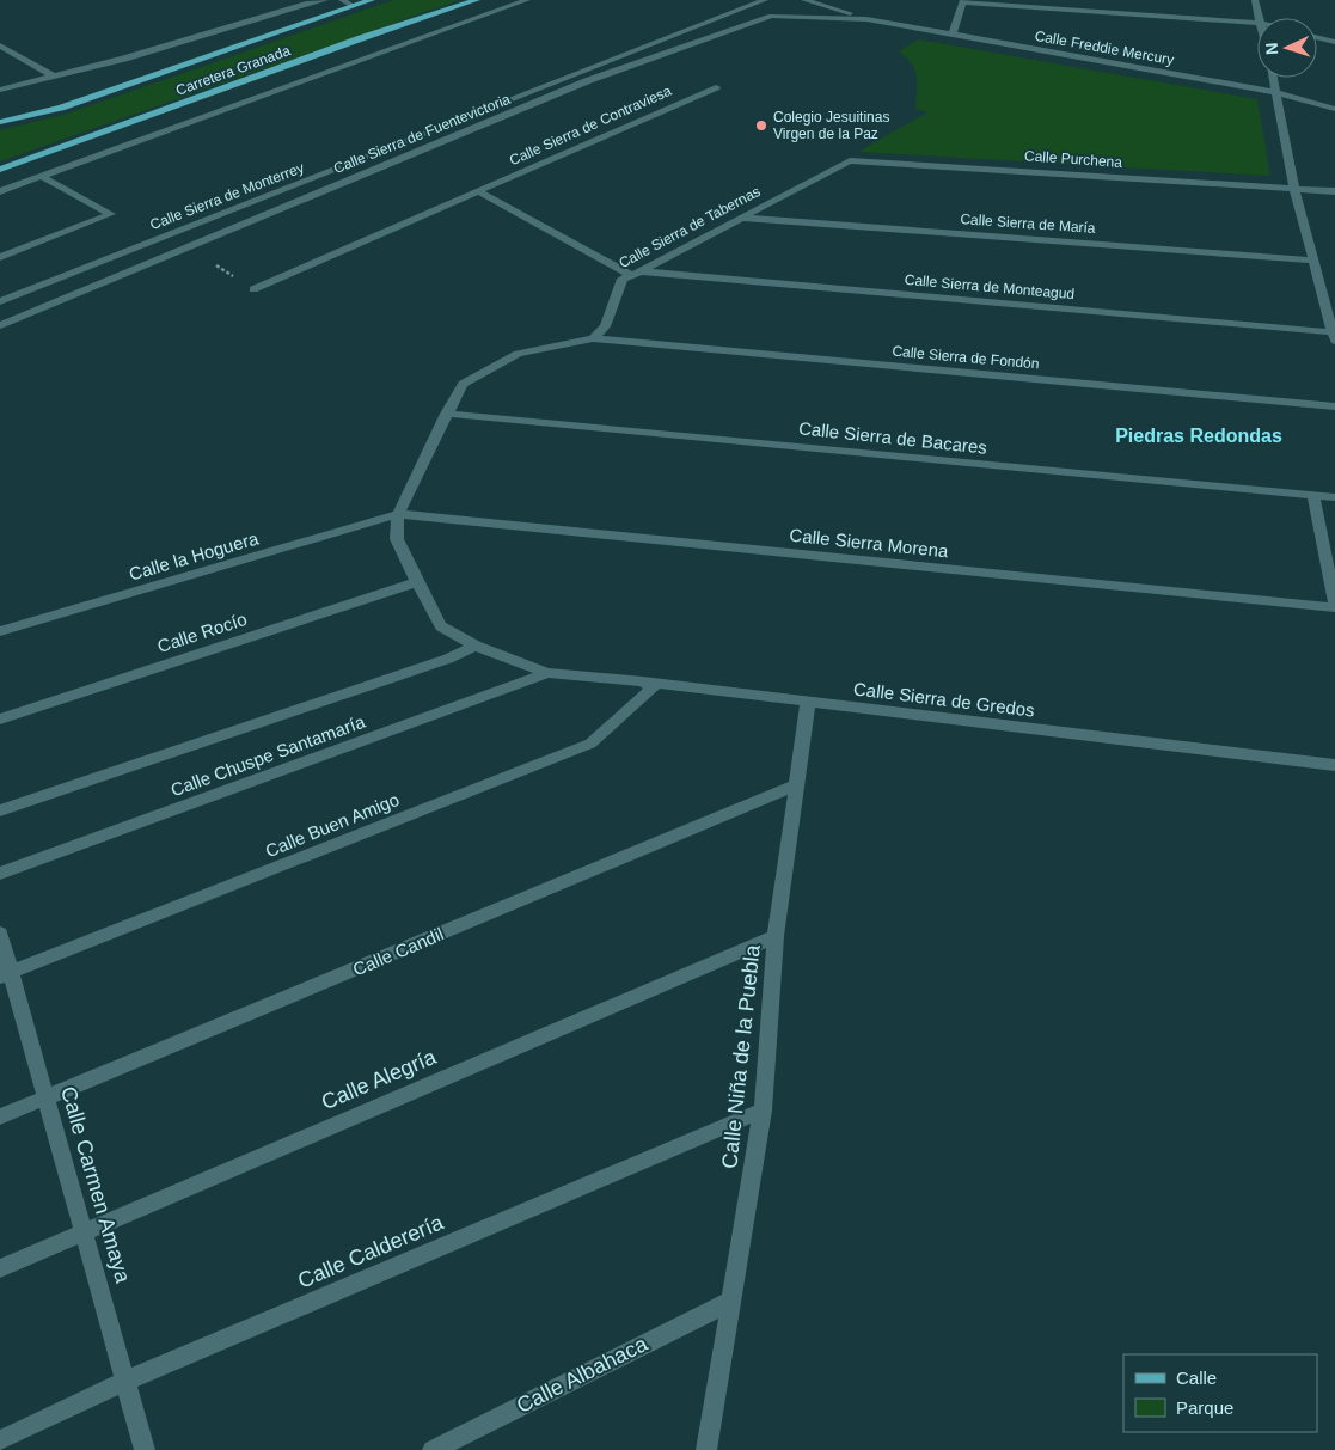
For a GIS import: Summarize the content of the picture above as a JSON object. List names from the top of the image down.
{
  "streets": {
    "main road": ["Carretera Granada"],
    "street": [
      "Calle Freddie Mercury",
      "Calle Sierra de Contraviesa",
      "Calle Sierra de Fuentevictoria",
      "Calle Purchena",
      "Calle Sierra de Monterrey",
      "Calle Sierra de María",
      "Calle Sierra de Tabernas",
      "Calle Sierra de Monteagud",
      "Calle Sierra de Fondón",
      "Calle Sierra de Bacares",
      "Calle Sierra Morena",
      "Calle la Hoguera",
      "Calle Rocío",
      "Calle Sierra de Gredos",
      "Calle Chuspe Santamaría",
      "Calle Buen Amigo",
      "Calle Candil",
      "Calle Niña de la Puebla",
      "Calle Alegría",
      "Calle Carmen Amaya",
      "Calle Calderería",
      "Calle Albahaca"
    ]
  },
  "crossings": [
    ["Calle Freddie Mercury", "Calle Sierra de Fuentevictoria"],
    ["Calle Purchena", "Calle Sierra de Tabernas"],
    ["Calle Sierra de María", "Calle Sierra de Tabernas"],
    ["Calle Sierra de Tabernas", "Calle Sierra de Monteagud"],
    ["Calle Sierra de Tabernas", "Calle Sierra de Fondón"],
    ["Calle Sierra Morena", "Calle la Hoguera"],
    ["Calle Sierra de Gredos", "Calle Chuspe Santamaría"],
    ["Calle Sierra de Gredos", "Calle Buen Amigo"],
    ["Calle Sierra de Gredos", "Calle Niña de la Puebla"],
    ["Calle Buen Amigo", "Calle Carmen Amaya"],
    ["Calle Candil", "Calle Niña de la Puebla"],
    ["Calle Candil", "Calle Carmen Amaya"],
    ["Calle Niña de la Puebla", "Calle Alegría"],
    ["Calle Niña de la Puebla", "Calle Calderería"],
    ["Calle Niña de la Puebla", "Calle Albahaca"],
    ["Calle Alegría", "Calle Carmen Amaya"],
    ["Calle Carmen Amaya", "Calle Calderería"]
  ],
  "districts": ["Piedras Redondas"],
  "places": ["Colegio Jesuitinas Virgen de la Paz"],
  "legend": ["Calle", "Parque"],
  "north": "left"
}
